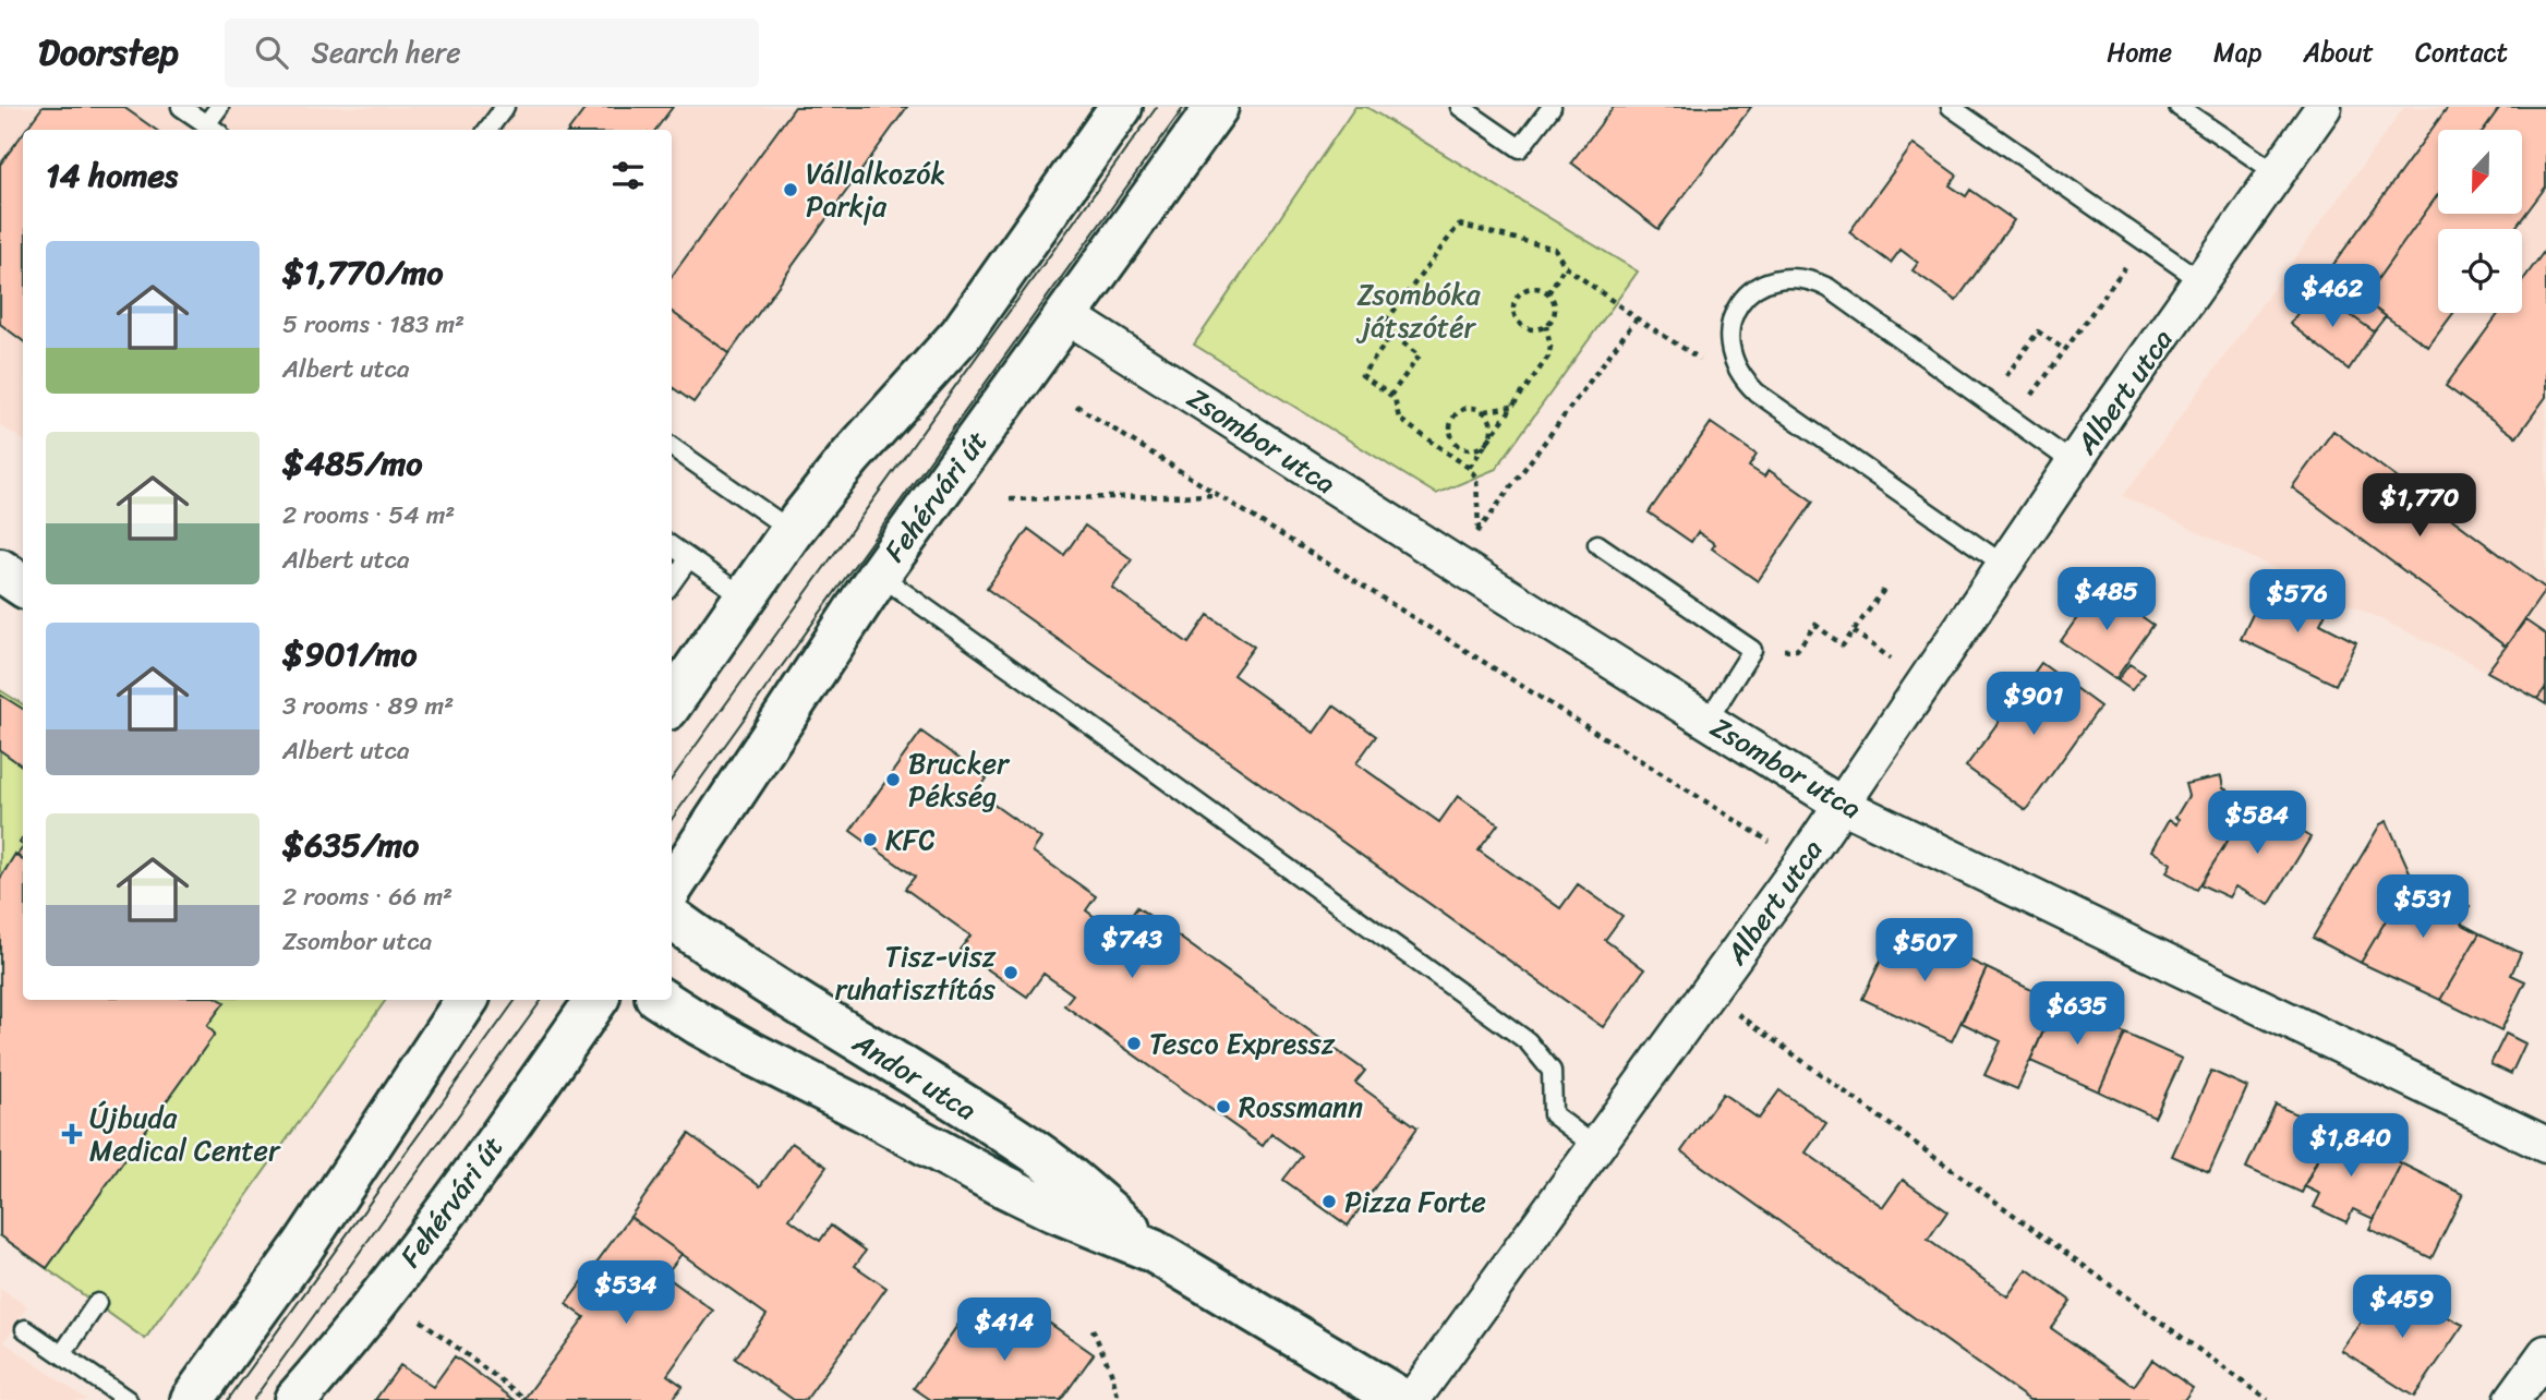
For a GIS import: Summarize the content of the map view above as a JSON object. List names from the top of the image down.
{
  "streets": {
    "street": [
      "Albert utca",
      "Zsombor utca",
      "Fehérvári út",
      "Andor utca"
    ]
  },
  "crossings": [
    ["Albert utca", "Zsombor utca"],
    ["Zsombor utca", "Fehérvári út"]
  ],
  "parks": ["Zsombóka játszótér"],
  "places": {
    "other": [
      "Vállalkozók Parkja",
      "Brucker Pékség",
      "KFC",
      "Tisz-visz ruhatisztítás",
      "Tesco Expressz",
      "Rossmann",
      "Pizza Forte"
    ],
    "health": ["Újbuda Medical Center"]
  },
  "north": "bottom",
  "page": {
    "header": "Doorstep",
    "search": "Search here",
    "nav": [
      "Home",
      "Map",
      "About",
      "Contact"
    ],
    "heading": "14 homes",
    "list": [
      {
        "name": "$1,770/mo",
        "note": "5 rooms · 183 m² · Albert utca"
      },
      {
        "name": "$485/mo",
        "note": "2 rooms · 54 m² · Albert utca"
      },
      {
        "name": "$901/mo",
        "note": "3 rooms · 89 m² · Albert utca"
      },
      {
        "name": "$635/mo",
        "note": "2 rooms · 66 m² · Zsombor utca"
      }
    ],
    "price": [
      "$462",
      "$1,770",
      "$485",
      "$576",
      "$901",
      "$584",
      "$531",
      "$743",
      "$507",
      "$635",
      "$1,840",
      "$534",
      "$459",
      "$414"
    ]
  }
}
